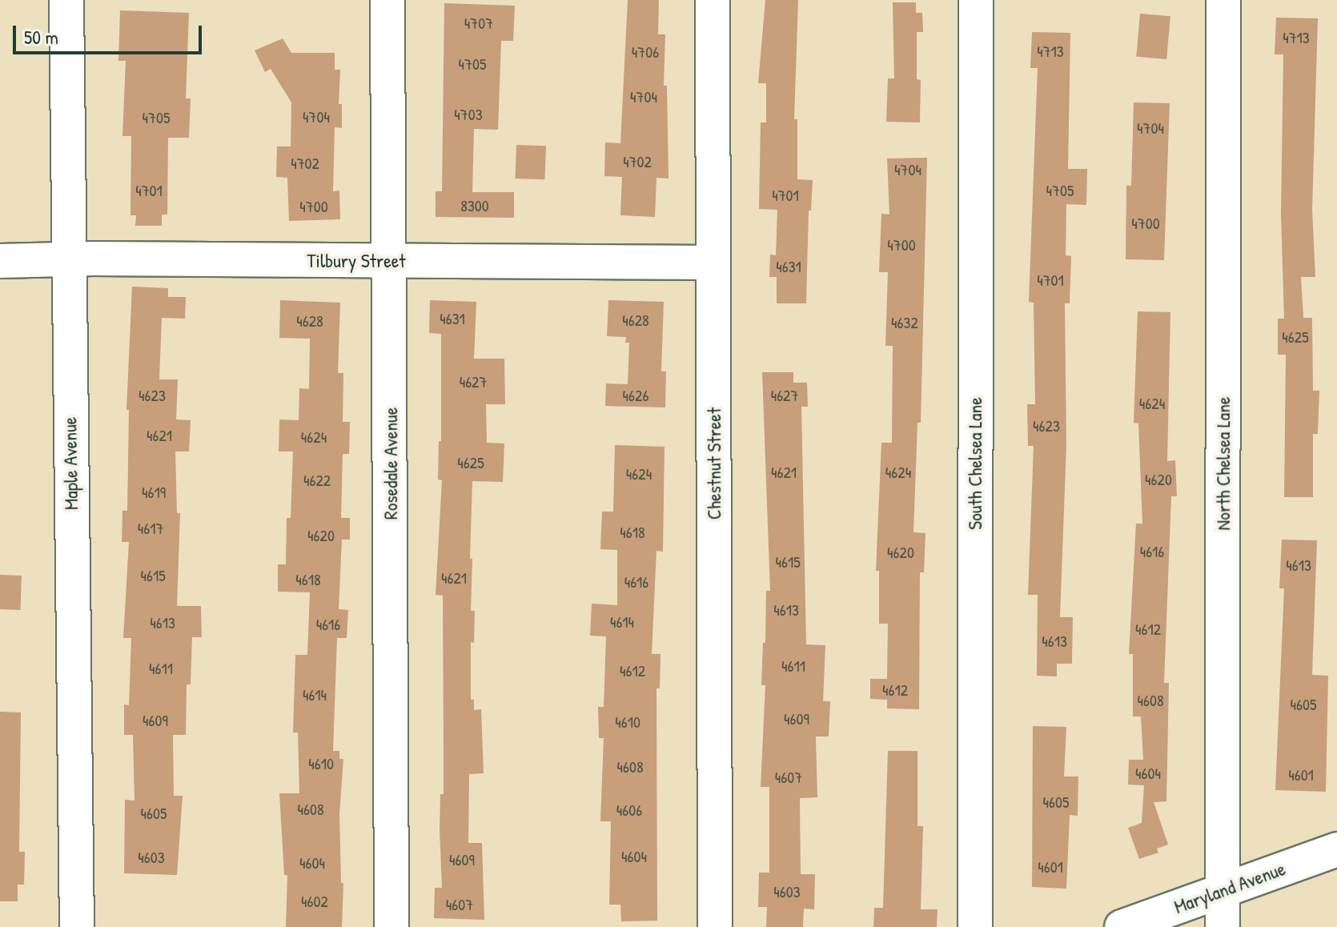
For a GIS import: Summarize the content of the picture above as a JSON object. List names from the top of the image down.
{
  "streets": {
    "street": [
      "Tilbury Street",
      "Maple Avenue",
      "Rosedale Avenue",
      "Chestnut Street",
      "South Chelsea Lane",
      "North Chelsea Lane",
      "Maryland Avenue"
    ]
  },
  "crossings": [
    ["Tilbury Street", "Maple Avenue"],
    ["Tilbury Street", "Rosedale Avenue"],
    ["Tilbury Street", "Chestnut Street"],
    ["North Chelsea Lane", "Maryland Avenue"]
  ],
  "house_numbers": [
    "4707",
    "4713",
    "4713",
    "4706",
    "4705",
    "4704",
    "4703",
    "4704",
    "4705",
    "4704",
    "4702",
    "4702",
    "4704",
    "4701",
    "4705",
    "4701",
    "8300",
    "4700",
    "4700",
    "4700",
    "4631",
    "4701",
    "4631",
    "4628",
    "4628",
    "4632",
    "4625",
    "4627",
    "4623",
    "4626",
    "4627",
    "4624",
    "4623",
    "4621",
    "4624",
    "4625",
    "4621",
    "4624",
    "4624",
    "4620",
    "4622",
    "4619",
    "4617",
    "4618",
    "4620",
    "4616",
    "4620",
    "4615",
    "4613",
    "4615",
    "4621",
    "4618",
    "4616",
    "4613",
    "4614",
    "4613",
    "4616",
    "4612",
    "4613",
    "4611",
    "4611",
    "4612",
    "4612",
    "4614",
    "4608",
    "4605",
    "4609",
    "4609",
    "4610",
    "4610",
    "4608",
    "4604",
    "4601",
    "4607",
    "4605",
    "4608",
    "4606",
    "4605",
    "4604",
    "4603",
    "4609",
    "4604",
    "4601",
    "4603",
    "4602",
    "4607"
  ],
  "scale_bar": "50 m"
}
